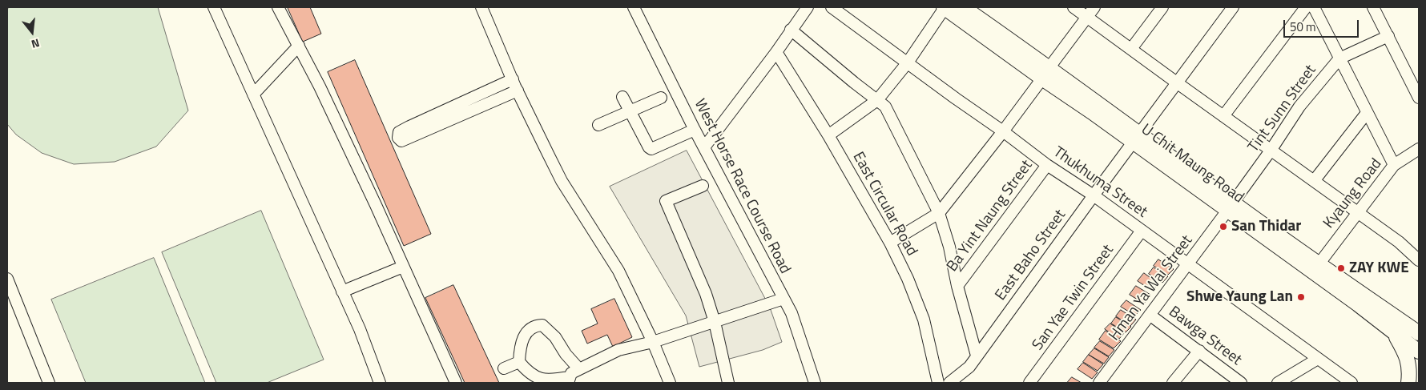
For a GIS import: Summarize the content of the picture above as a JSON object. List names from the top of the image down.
{
  "streets": {
    "main road": ["U Chit Maung Road"],
    "street": [
      "Tint Sunn Street",
      "Thukhuma Street",
      "West Horse Race Course Road",
      "Kyaung Road",
      "East Circular Road",
      "Ba Yint Naung Street",
      "East Baho Street",
      "Hman Ya Wai Street",
      "San Yae Twin Street",
      "Bawga Street"
    ]
  },
  "crossings": [
    ["Tint Sunn Street", "U Chit Maung Road"],
    ["Tint Sunn Street", "Hman Ya Wai Street"],
    ["U Chit Maung Road", "Kyaung Road"],
    ["U Chit Maung Road", "East Baho Street"],
    ["U Chit Maung Road", "Hman Ya Wai Street"],
    ["Thukhuma Street", "Ba Yint Naung Street"],
    ["Thukhuma Street", "East Baho Street"],
    ["Thukhuma Street", "Hman Ya Wai Street"],
    ["Thukhuma Street", "San Yae Twin Street"],
    ["Hman Ya Wai Street", "Bawga Street"]
  ],
  "places": ["San Thidar", "ZAY KWE", "Shwe Yaung Lan"],
  "scale_bar": "50 m",
  "north": "bottom"
}
